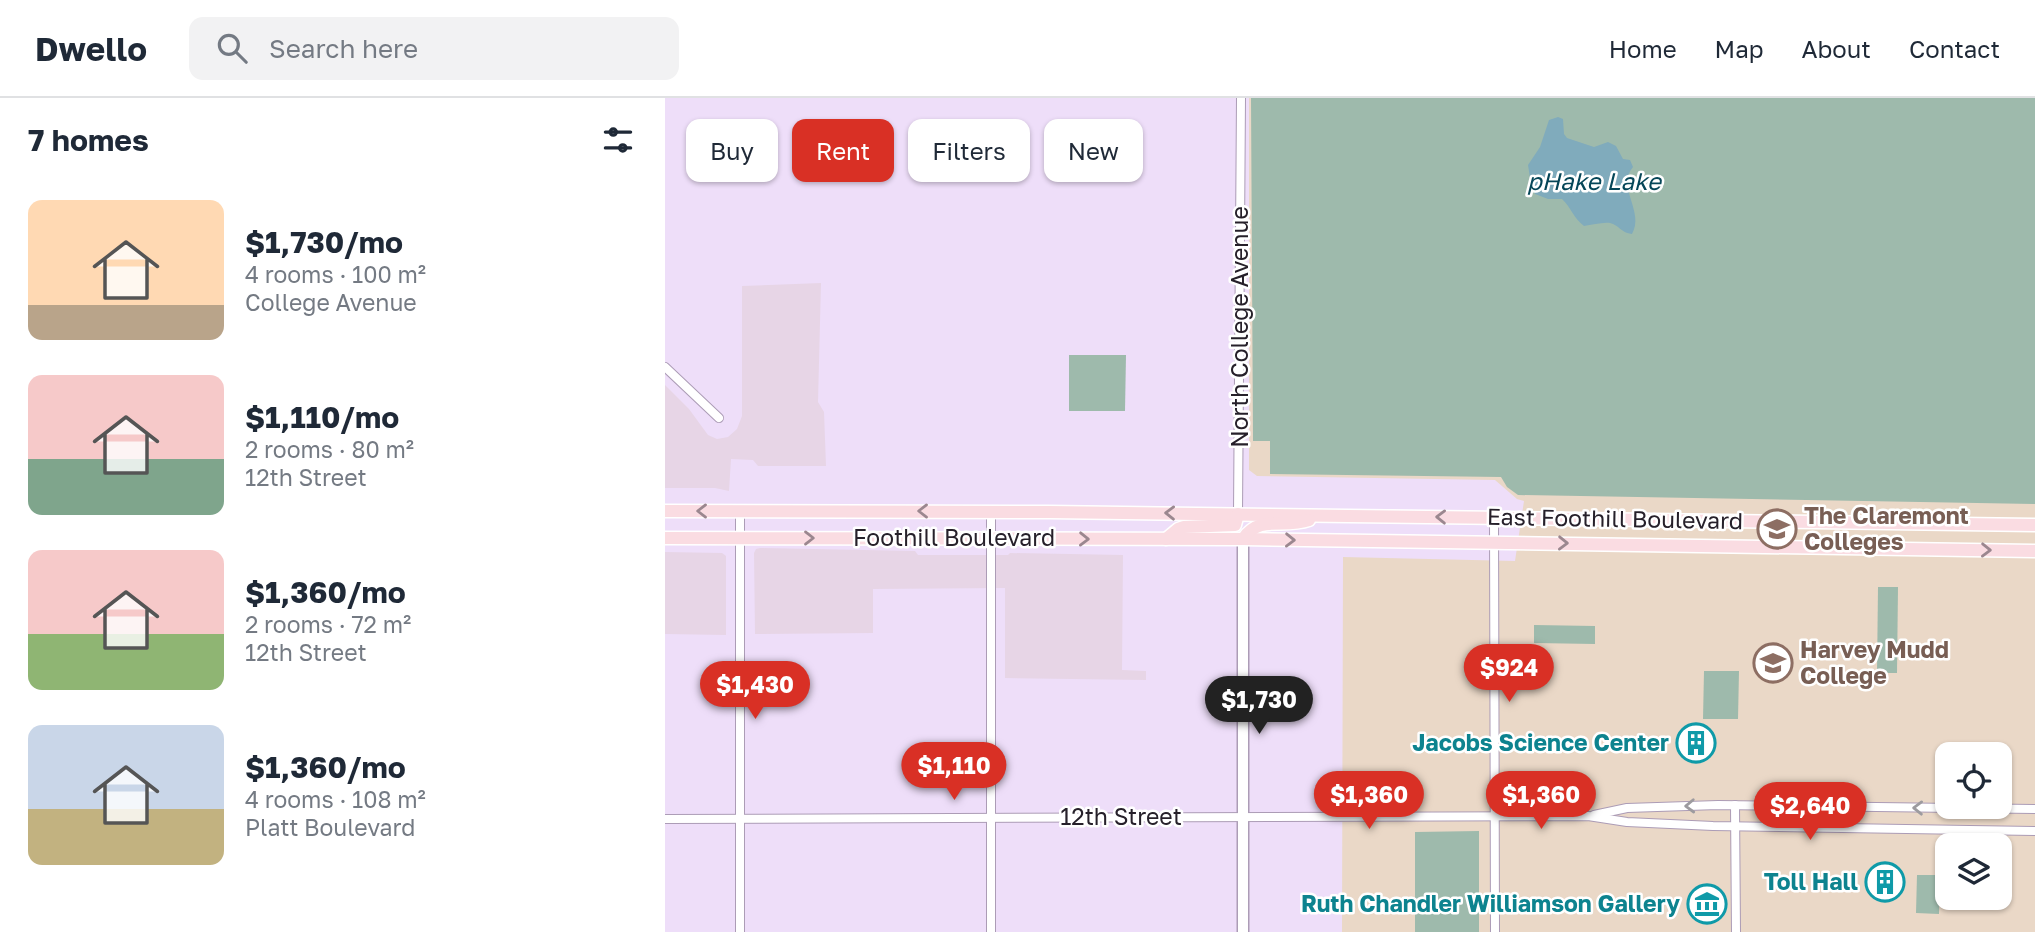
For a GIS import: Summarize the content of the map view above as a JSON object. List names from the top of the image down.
{
  "streets": {
    "main road": ["East Foothill Boulevard", "Foothill Boulevard"],
    "street": ["North College Avenue", "12th Street"]
  },
  "crossings": [
    ["North College Avenue", "East Foothill Boulevard"],
    ["North College Avenue", "Foothill Boulevard"],
    ["East Foothill Boulevard", "Foothill Boulevard"]
  ],
  "water": ["pHake Lake"],
  "places": {
    "school or university": ["The Claremont Colleges", "Harvey Mudd College"],
    "building": ["Jacobs Science Center", "Toll Hall"],
    "museum": ["Ruth Chandler Williamson Gallery"]
  },
  "page": {
    "header": "Dwello",
    "search": "Search here",
    "nav": [
      "Home",
      "Map",
      "About",
      "Contact"
    ],
    "heading": "7 homes",
    "chip": [
      "Buy",
      "Rent",
      "Filters",
      "New"
    ],
    "list": [
      {
        "name": "$1,730/mo",
        "note": "4 rooms · 100 m² · College Avenue"
      },
      {
        "name": "$1,110/mo",
        "note": "2 rooms · 80 m² · 12th Street"
      },
      {
        "name": "$1,360/mo",
        "note": "2 rooms · 72 m² · 12th Street"
      },
      {
        "name": "$1,360/mo",
        "note": "4 rooms · 108 m² · Platt Boulevard"
      }
    ],
    "price": [
      "$924",
      "$1,430",
      "$1,730",
      "$1,110",
      "$1,360",
      "$1,360",
      "$2,640"
    ]
  }
}
